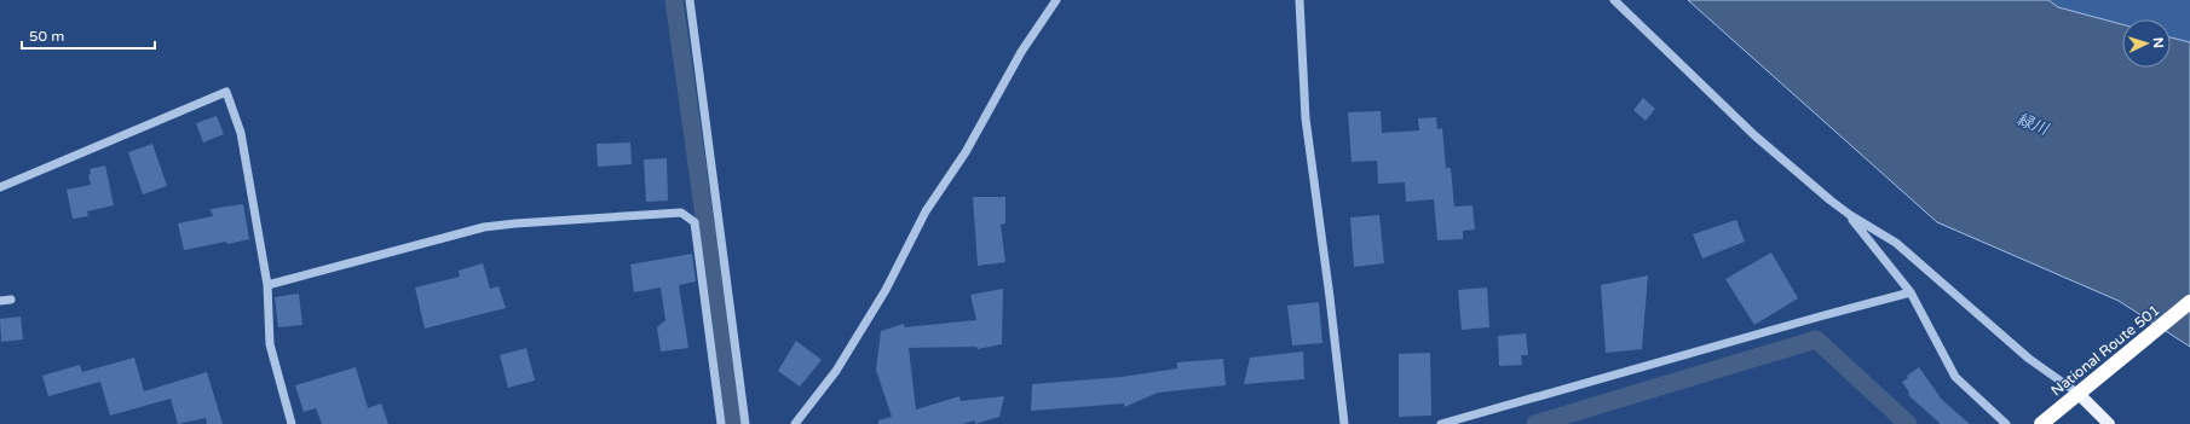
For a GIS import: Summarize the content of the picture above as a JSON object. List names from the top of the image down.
{
  "streets": {
    "highway": ["National Route 501"]
  },
  "water": ["緑川"],
  "scale_bar": "50 m",
  "north": "right"
}
